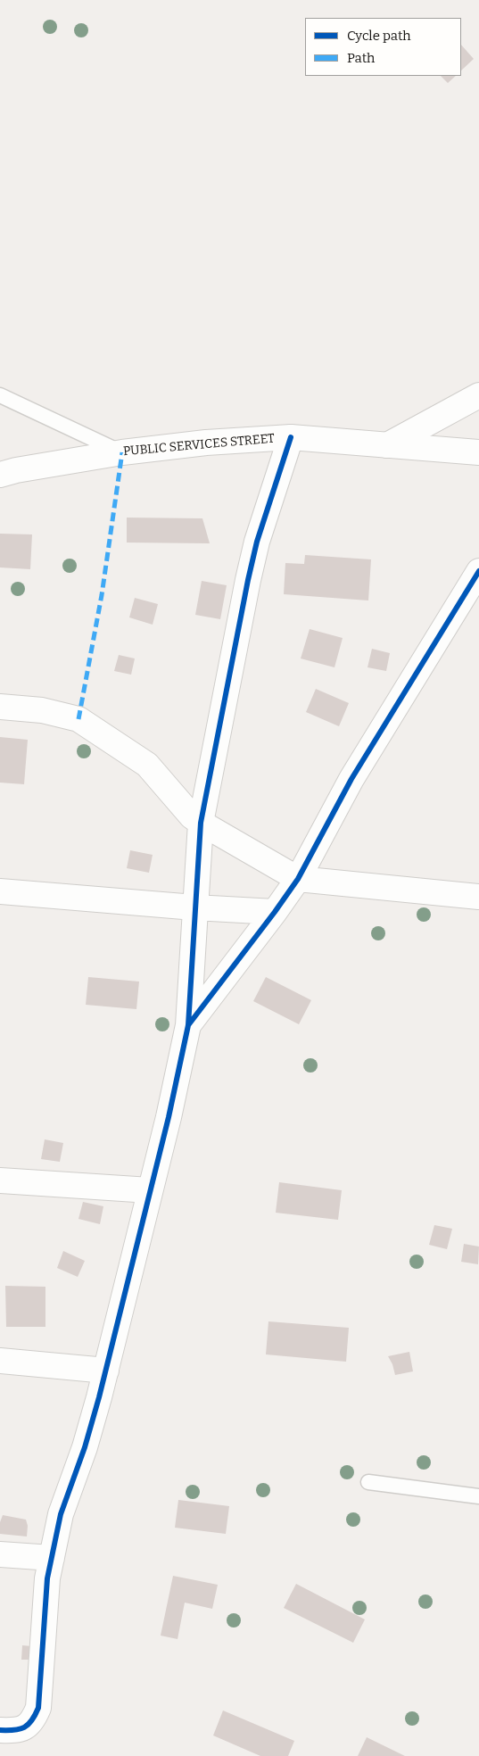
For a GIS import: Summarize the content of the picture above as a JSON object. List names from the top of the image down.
{
  "streets": {
    "street": ["PUBLIC SERVICES STREET"]
  },
  "legend": ["Cycle path", "Path"]
}
